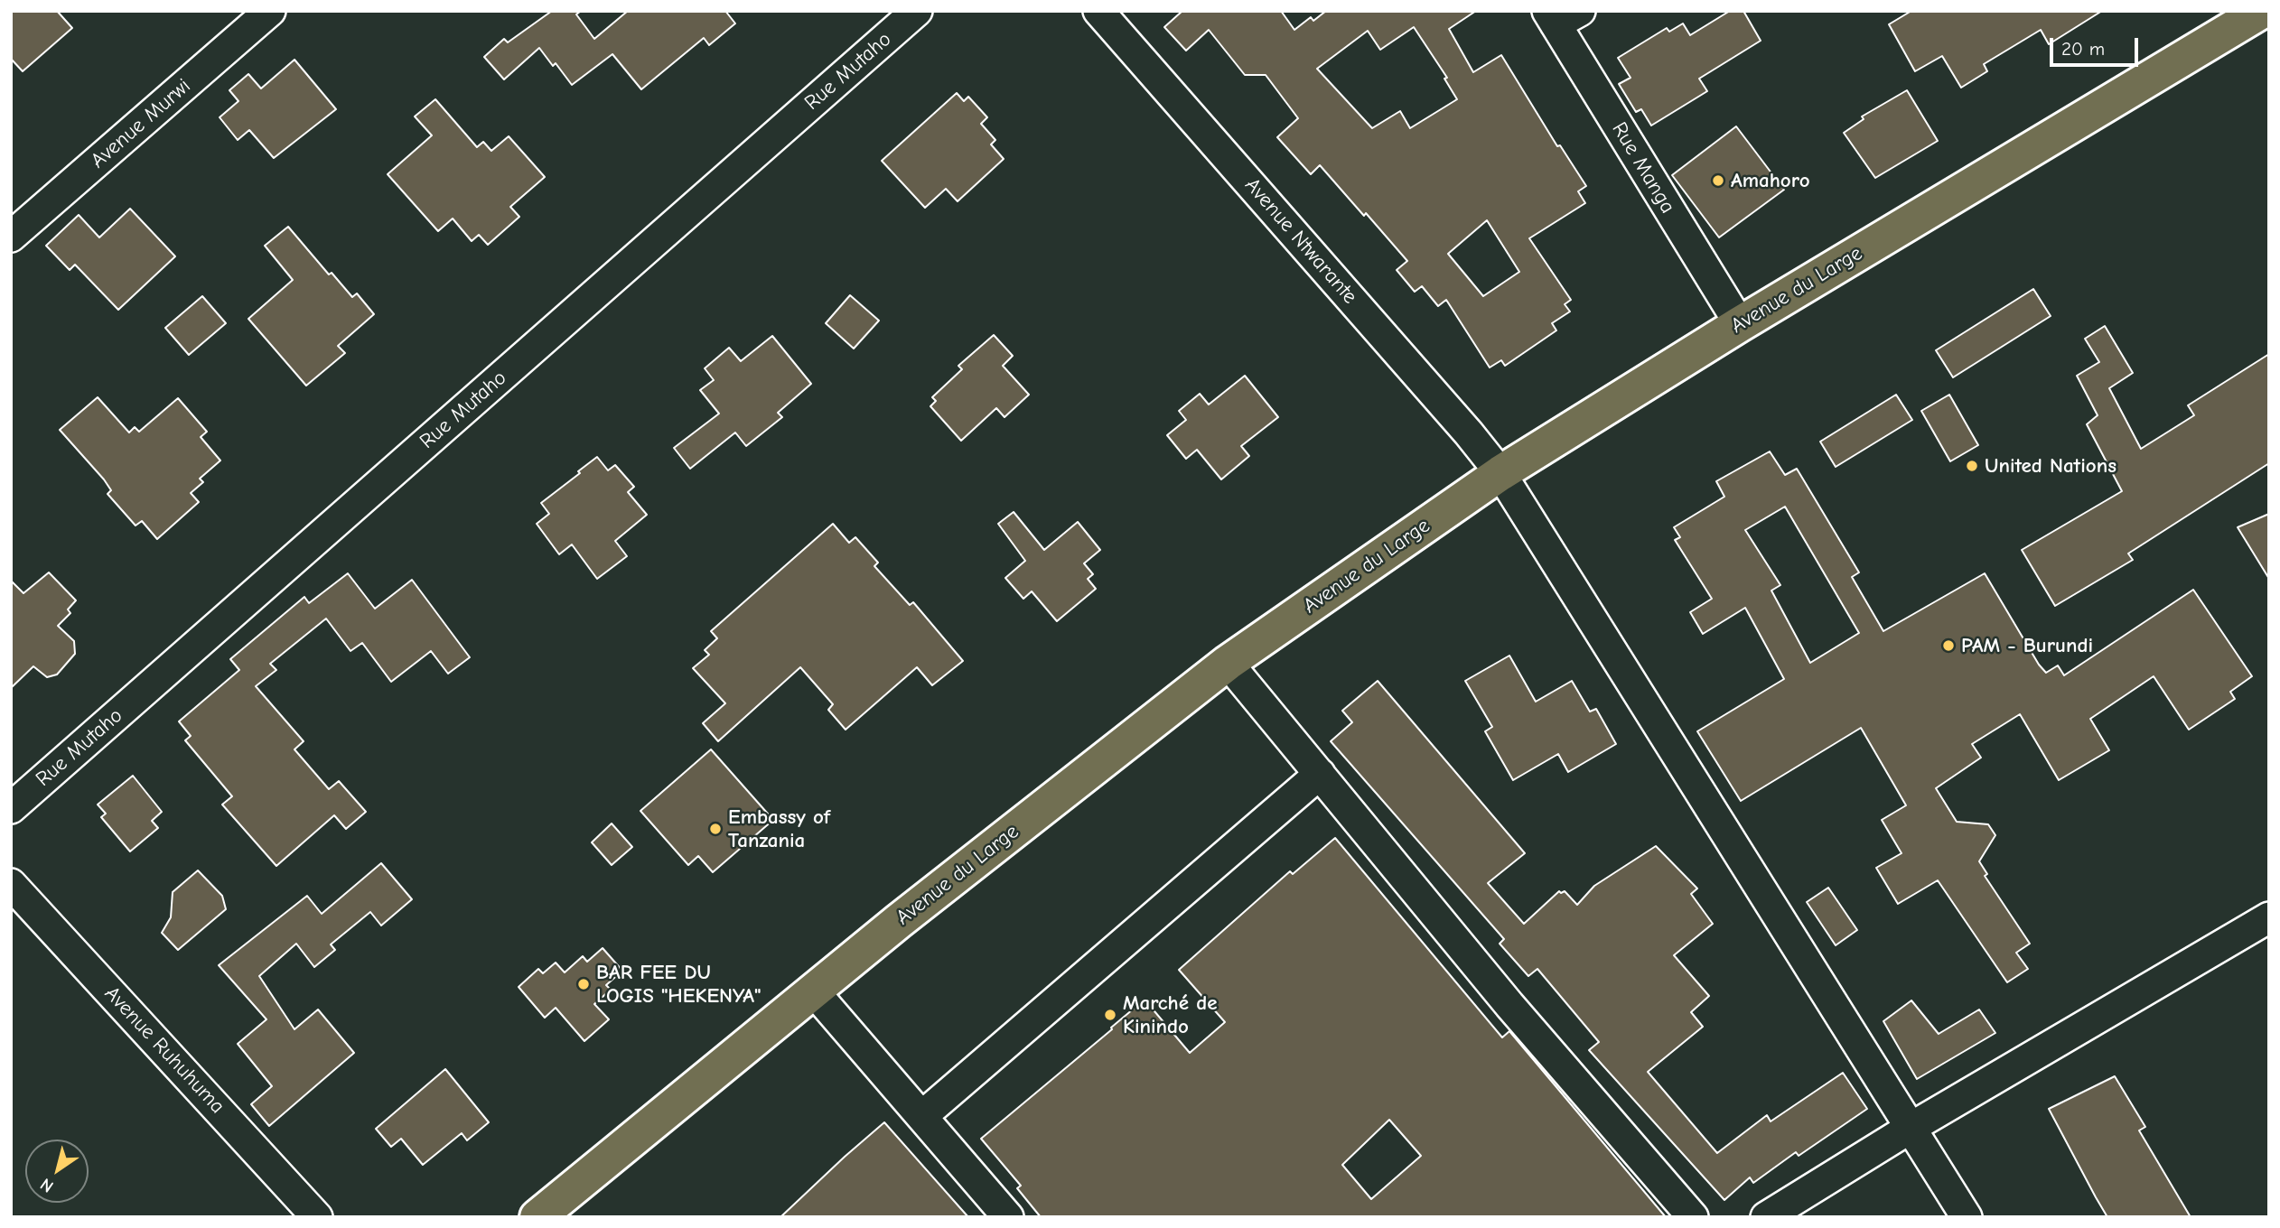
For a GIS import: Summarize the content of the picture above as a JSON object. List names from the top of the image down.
{
  "streets": {
    "main road": ["Avenue du Large"],
    "street": [
      "Rue Mutaho",
      "Avenue Murwi",
      "Rue Manga",
      "Avenue Ntwarante",
      "Avenue Ruhuhuma"
    ]
  },
  "crossings": [
    ["Rue Manga", "Avenue du Large"],
    ["Avenue Ntwarante", "Avenue du Large"]
  ],
  "places": [
    "Amahoro",
    "United Nations",
    "PAM - Burundi",
    "Embassy of Tanzania",
    "BAR FEE DU LOGIS \"HEKENYA\"",
    "Marché de Kinindo"
  ],
  "scale_bar": "20 m",
  "north": "bottom left"
}
